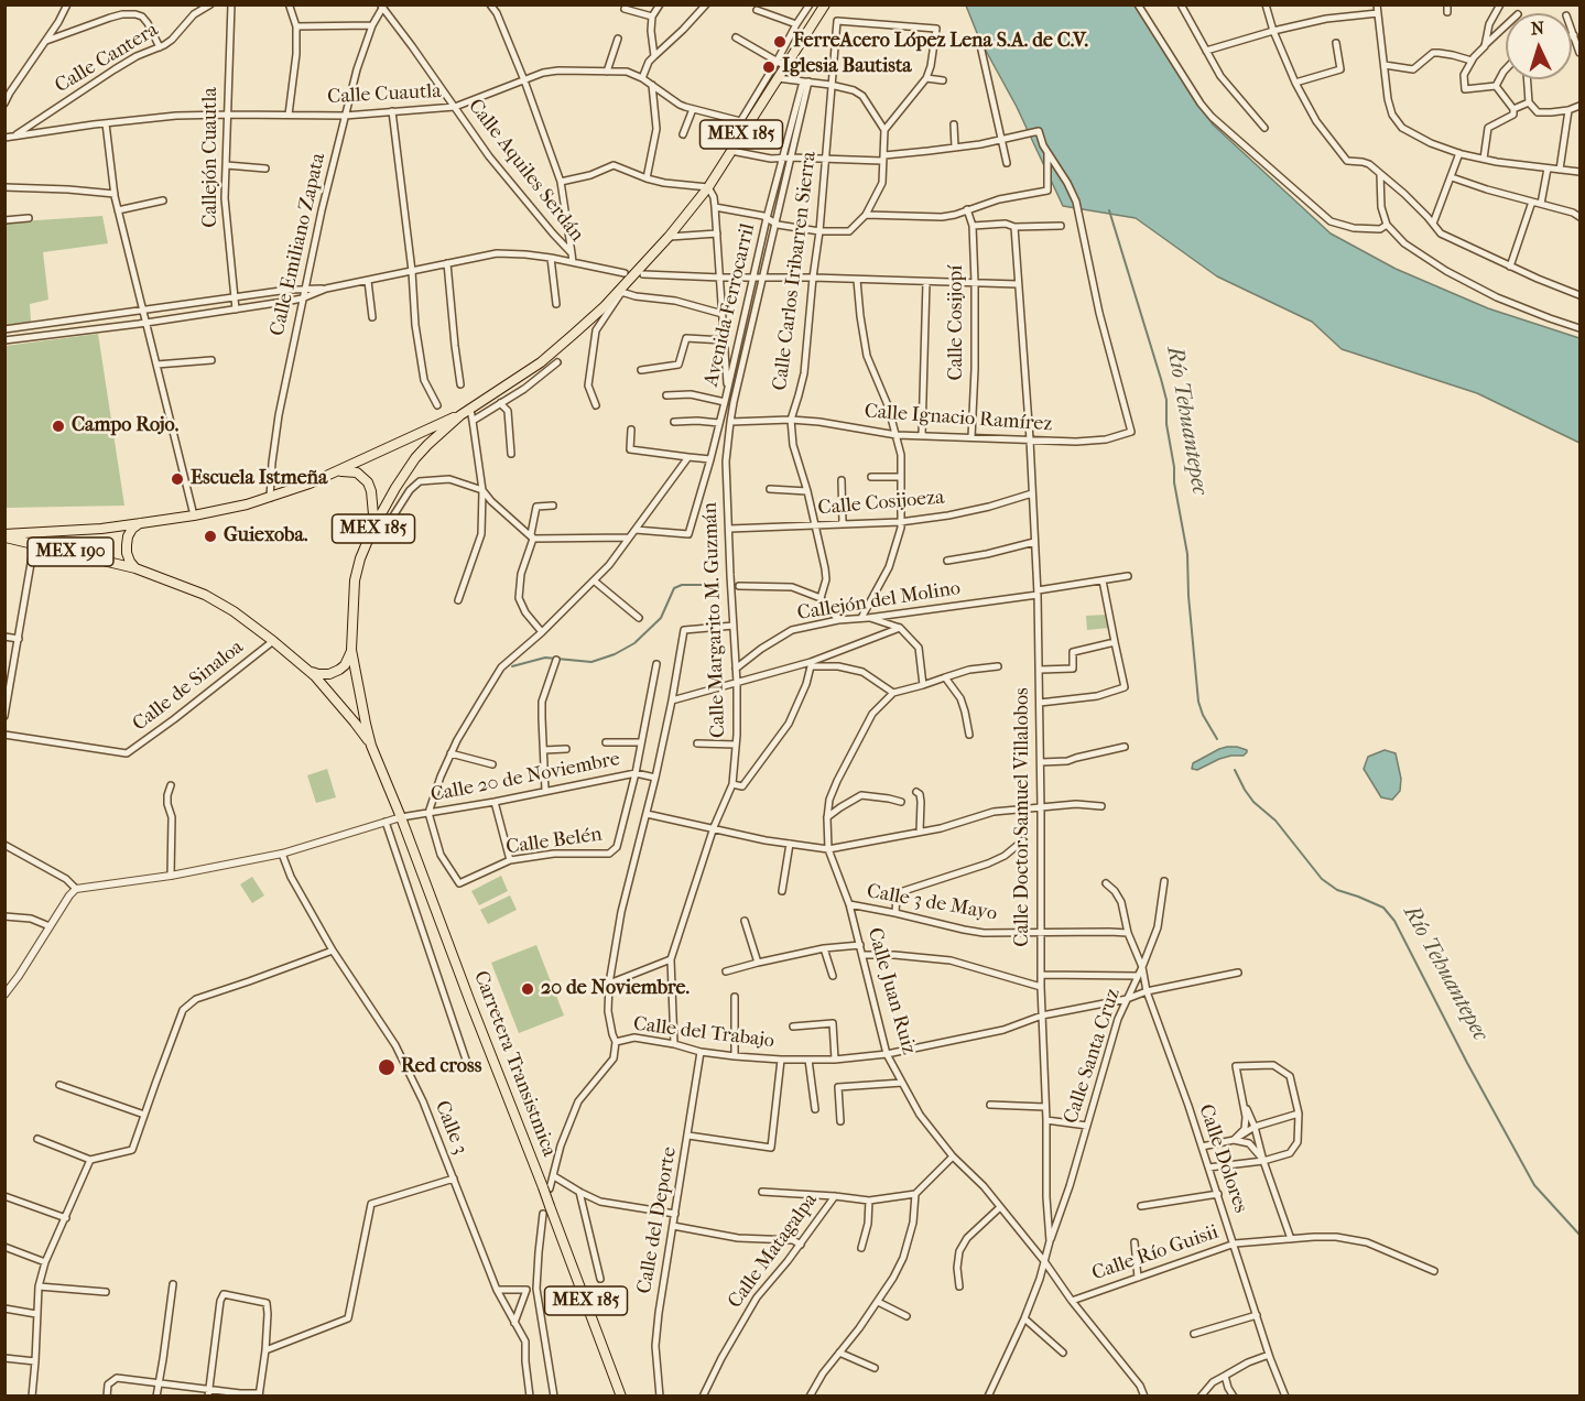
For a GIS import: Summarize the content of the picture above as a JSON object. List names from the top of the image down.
{
  "streets": {
    "main road": ["MEX 185", "MEX 190", "Carretera Transistmica"],
    "street": [
      "Calle Cantera",
      "Calle Cuautla",
      "Callejón Cuautla",
      "Calle Aquiles Serdán",
      "Calle Emiliano Zapata",
      "Calle Carlos Iribarren Sierra",
      "Avenida Ferrocarril",
      "Calle Cosijopí",
      "Calle Ignacio Ramírez",
      "Calle Cosijoeza",
      "Callejón del Molino",
      "Calle Margarito M. Guzmán",
      "Calle de Sinaloa",
      "Calle 20 de Noviembre",
      "Calle Doctor Samuel Villalobos",
      "Calle Belén",
      "Calle 3 de Mayo",
      "Calle Juan Ruiz",
      "Calle del Trabajo",
      "Calle Santa Cruz",
      "Calle 3",
      "Calle Dolores",
      "Calle del Deporte",
      "Calle Matagalpa",
      "Calle Río Guisii"
    ]
  },
  "crossings": [
    ["Calle Cantera", "Calle Cuautla"],
    ["Calle Cuautla", "Callejón Cuautla"],
    ["Calle Cuautla", "Calle Aquiles Serdán"],
    ["Calle Cuautla", "Calle Emiliano Zapata"],
    ["Calle Cuautla", "Carretera Transistmica"],
    ["Calle Aquiles Serdán", "Calle Emiliano Zapata"],
    ["Calle Emiliano Zapata", "Carretera Transistmica"],
    ["Calle Carlos Iribarren Sierra", "Calle Ignacio Ramírez"],
    ["Calle Carlos Iribarren Sierra", "Calle Cosijoeza"],
    ["Avenida Ferrocarril", "Calle Margarito M. Guzmán"],
    ["Calle Cosijopí", "Calle Ignacio Ramírez"],
    ["Calle Ignacio Ramírez", "Calle Margarito M. Guzmán"],
    ["Calle Ignacio Ramírez", "Calle Doctor Samuel Villalobos"],
    ["Calle Cosijoeza", "Calle Margarito M. Guzmán"],
    ["Calle Cosijoeza", "Calle Doctor Samuel Villalobos"],
    ["MEX 190", "Carretera Transistmica"],
    ["Callejón del Molino", "Calle Margarito M. Guzmán"],
    ["Callejón del Molino", "Calle Doctor Samuel Villalobos"],
    ["Calle Margarito M. Guzmán", "Calle del Trabajo"],
    ["Calle de Sinaloa", "Carretera Transistmica"],
    ["Calle 20 de Noviembre", "Calle Belén"],
    ["Calle 20 de Noviembre", "Calle del Trabajo"],
    ["Calle 20 de Noviembre", "Carretera Transistmica"],
    ["Calle Doctor Samuel Villalobos", "Calle 3 de Mayo"],
    ["Calle Doctor Samuel Villalobos", "Calle Juan Ruiz"],
    ["Calle Doctor Samuel Villalobos", "Calle del Trabajo"],
    ["Calle Doctor Samuel Villalobos", "Calle Santa Cruz"],
    ["Calle 3 de Mayo", "Calle Juan Ruiz"],
    ["Calle 3 de Mayo", "Calle Dolores"],
    ["Calle Juan Ruiz", "Calle del Trabajo"],
    ["Calle Juan Ruiz", "Calle Río Guisii"],
    ["Calle del Trabajo", "Calle Santa Cruz"],
    ["Calle del Trabajo", "Calle Dolores"],
    ["Calle del Trabajo", "Calle del Deporte"],
    ["Calle Santa Cruz", "Calle Dolores"],
    ["Calle Dolores", "Calle Río Guisii"]
  ],
  "water": ["Río Tehuantepec"],
  "places": [
    "FerreAcero López Lena S.A. de C.V.",
    "Iglesia Bautista",
    "Campo Rojo.",
    "Escuela Istmeña",
    "Guiexoba.",
    "20 de Noviembre.",
    "Red cross"
  ],
  "north": "top"
}
